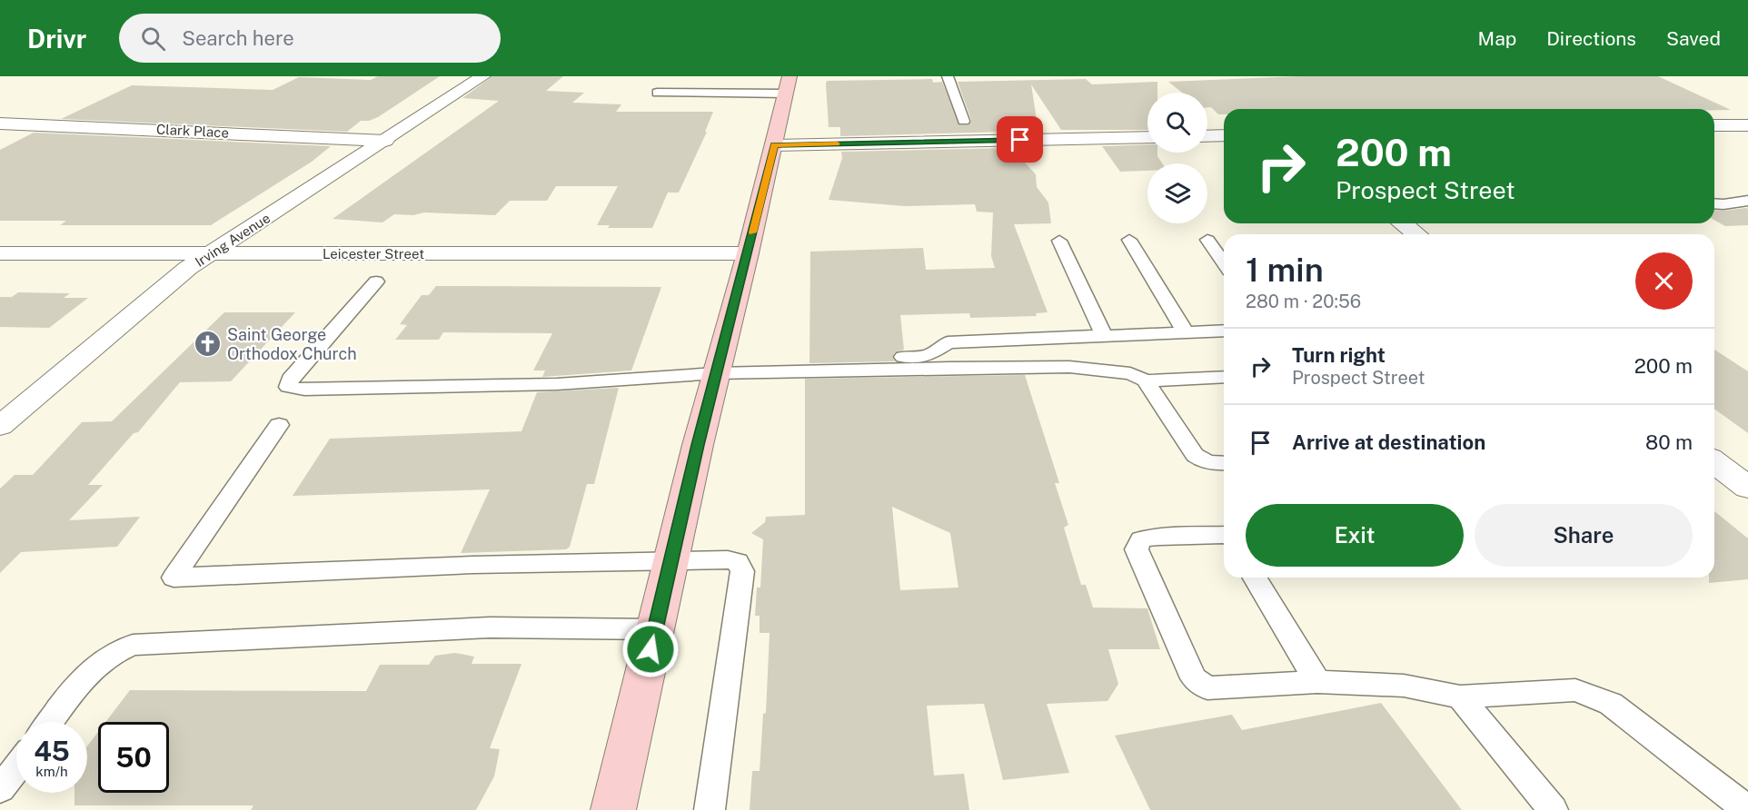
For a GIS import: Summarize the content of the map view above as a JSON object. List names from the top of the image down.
{
  "streets": {
    "street": ["Clark Place", "Irving Avenue", "Leicester Street"]
  },
  "crossings": [
    ["Clark Place", "Irving Avenue"],
    ["Irving Avenue", "Leicester Street"]
  ],
  "places": {
    "church": ["Saint George Orthodox Church"]
  },
  "page": {
    "header": "Drivr",
    "search": "Search here",
    "nav": ["Map", "Directions", "Saved"],
    "turn": ["200 m", "Prospect Street"],
    "heading": ["1 min", "280 m · 20:56"],
    "list": [
      {
        "name": "Turn right",
        "note": "Prospect Street",
        "value": "200 m"
      },
      {
        "name": "Arrive at destination",
        "value": "80 m"
      }
    ],
    "buttons": ["Exit", "Share"],
    "speed": "45 km/h",
    "limit": "50"
  }
}
